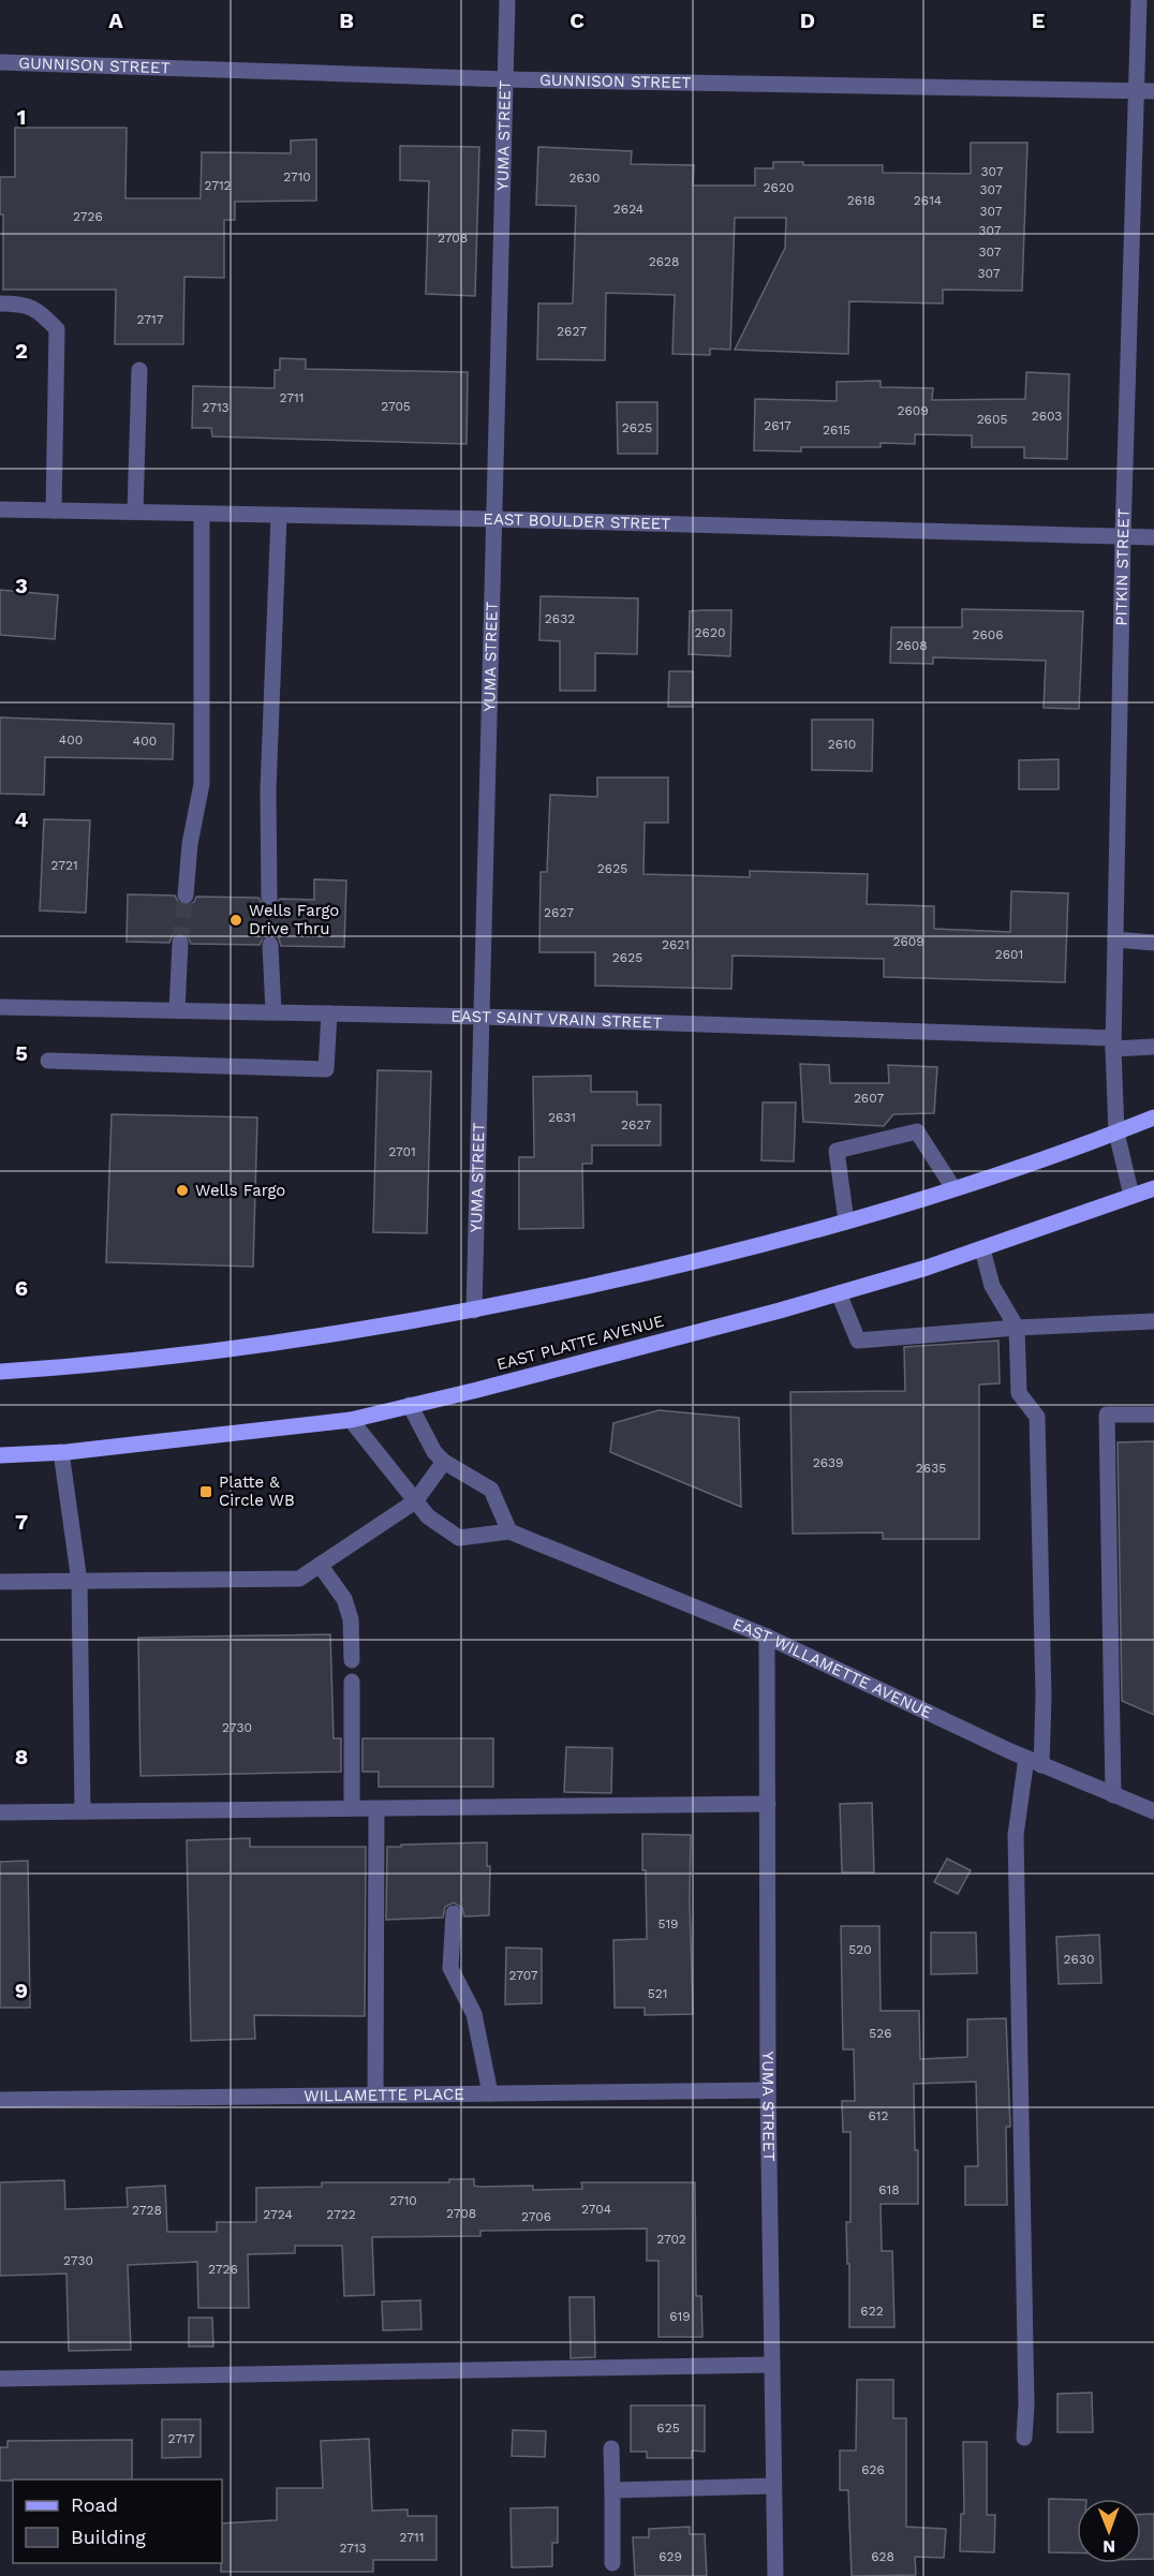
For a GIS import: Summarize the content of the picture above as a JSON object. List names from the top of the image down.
{
  "streets": {
    "main road": ["EAST PLATTE AVENUE"],
    "street": [
      "GUNNISON STREET",
      "YUMA STREET",
      "EAST BOULDER STREET",
      "PITKIN STREET",
      "EAST SAINT VRAIN STREET",
      "EAST WILLAMETTE AVENUE",
      "WILLAMETTE PLACE"
    ]
  },
  "crossings": [
    ["GUNNISON STREET", "YUMA STREET"],
    ["GUNNISON STREET", "PITKIN STREET"],
    ["YUMA STREET", "EAST BOULDER STREET"],
    ["YUMA STREET", "EAST SAINT VRAIN STREET"],
    ["YUMA STREET", "EAST WILLAMETTE AVENUE"],
    ["YUMA STREET", "WILLAMETTE PLACE"],
    ["EAST BOULDER STREET", "PITKIN STREET"],
    ["PITKIN STREET", "EAST SAINT VRAIN STREET"],
    ["PITKIN STREET", "EAST PLATTE AVENUE"],
    ["EAST PLATTE AVENUE", "EAST WILLAMETTE AVENUE"]
  ],
  "places": {
    "other": ["Wells Fargo Drive Thru", "Wells Fargo"],
    "transit": ["Platte & Circle WB"]
  },
  "house_numbers": [
    "307",
    "2710",
    "2630",
    "2712",
    "2620",
    "307",
    "2618",
    "2614",
    "2624",
    "307",
    "2726",
    "307",
    "2708",
    "307",
    "2628",
    "307",
    "2717",
    "2627",
    "2711",
    "2705",
    "2713",
    "2609",
    "2603",
    "2605",
    "2617",
    "2625",
    "2615",
    "2632",
    "2620",
    "2606",
    "2608",
    "400",
    "400",
    "2610",
    "2721",
    "2625",
    "2627",
    "2609",
    "2621",
    "2601",
    "2625",
    "2607",
    "2631",
    "2627",
    "2701",
    "2639",
    "2635",
    "2730",
    "519",
    "520",
    "2630",
    "2707",
    "521",
    "526",
    "612",
    "618",
    "2710",
    "2704",
    "2728",
    "2708",
    "2724",
    "2722",
    "2706",
    "2702",
    "2730",
    "2726",
    "622",
    "619",
    "625",
    "2717",
    "626",
    "2711",
    "2713",
    "629",
    "628"
  ],
  "legend": ["Road", "Building"],
  "north": "bottom",
  "grid": {
    "columns": [
      "A",
      "B",
      "C",
      "D",
      "E"
    ],
    "rows": [
      "1",
      "2",
      "3",
      "4",
      "5",
      "6",
      "7",
      "8",
      "9"
    ]
  }
}
